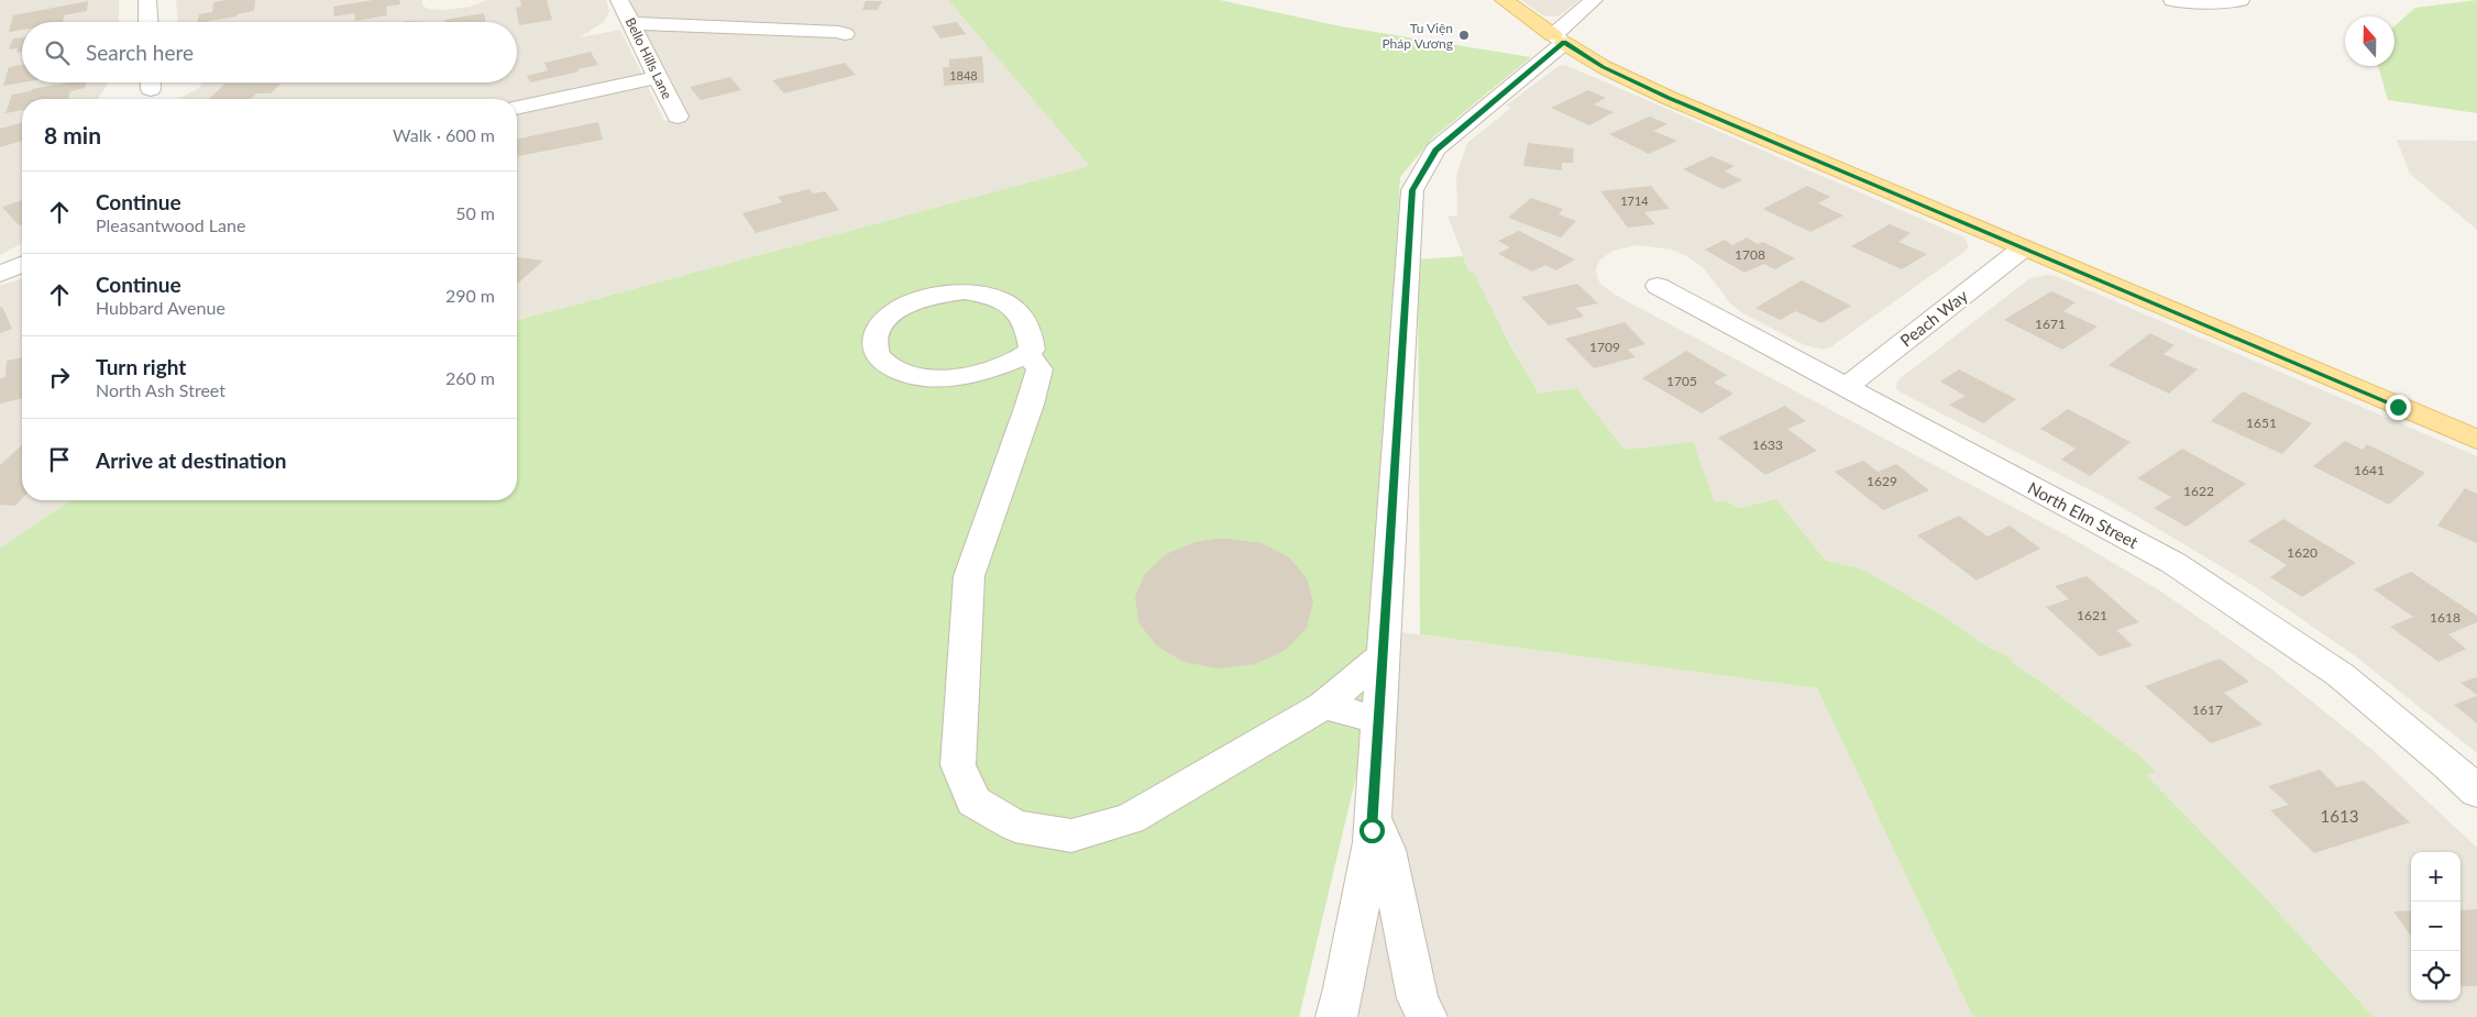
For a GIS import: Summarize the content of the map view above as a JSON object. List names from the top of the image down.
{
  "streets": {
    "street": ["Bello Hills Lane", "Peach Way", "North Elm Street"]
  },
  "crossings": [
    ["Peach Way", "North Elm Street"]
  ],
  "places": ["Tu Viện Pháp Vương"],
  "house_numbers": [
    "1848",
    "1714",
    "1708",
    "1671",
    "1709",
    "1705",
    "1651",
    "1633",
    "1641",
    "1629",
    "1622",
    "1620",
    "1621",
    "1618",
    "1617",
    "1613"
  ],
  "north": "top",
  "page": {
    "search": "Search here",
    "heading": ["8 min", "Walk · 600 m"],
    "list": [
      ["Continue", "Pleasantwood Lane", "50 m"],
      ["Continue", "Hubbard Avenue", "290 m"],
      ["Turn right", "North Ash Street", "260 m"],
      "Arrive at destination"
    ],
    "map_buttons": ["+", "−"]
  }
}
